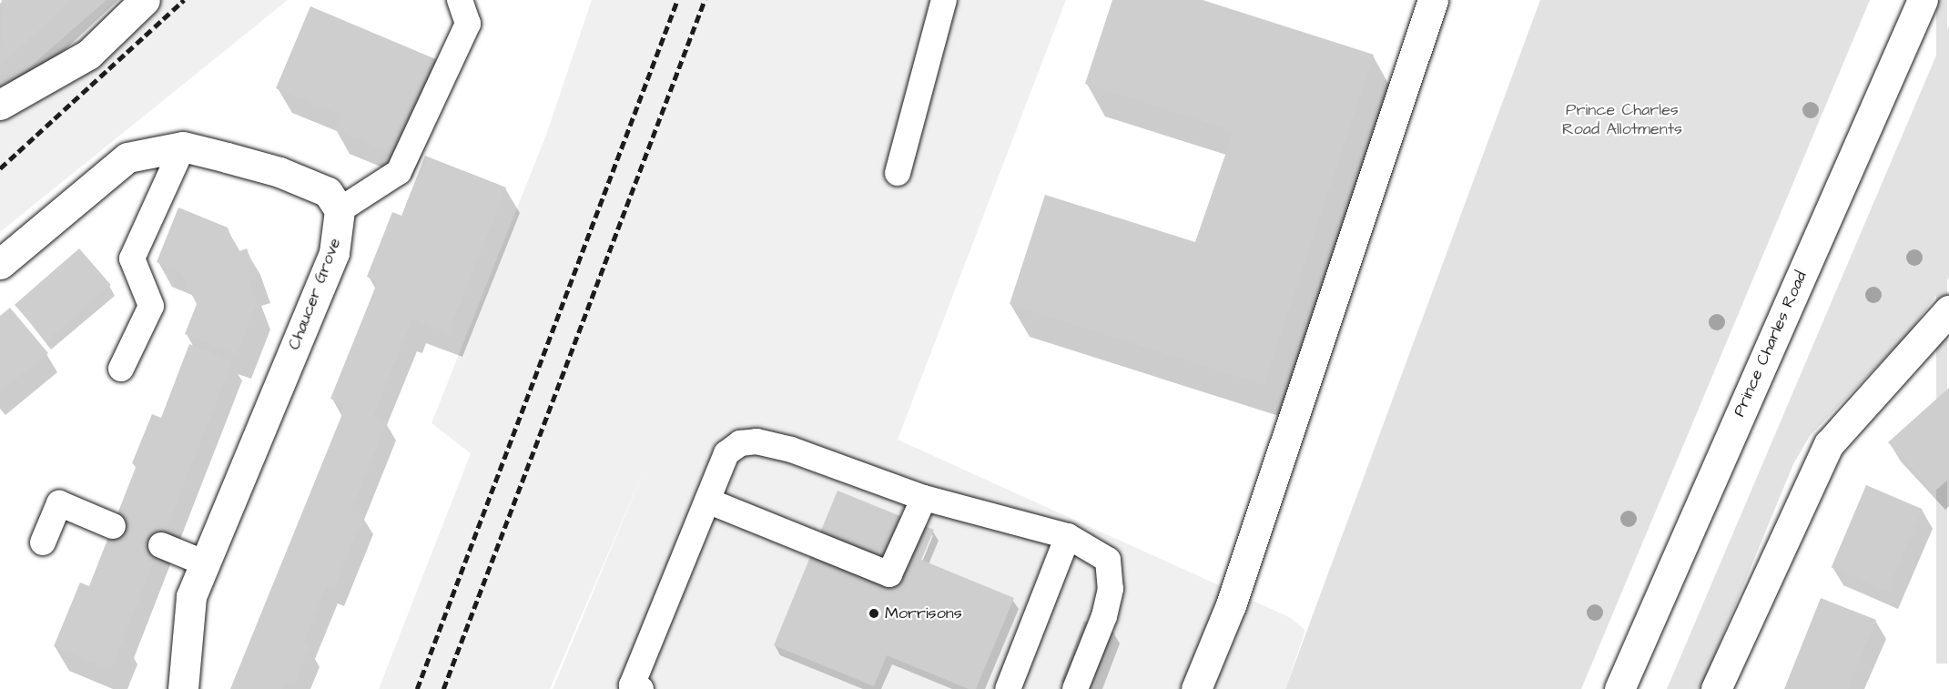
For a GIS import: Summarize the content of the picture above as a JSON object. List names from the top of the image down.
{
  "streets": {
    "street": ["Chaucer Grove", "Prince Charles Road"]
  },
  "parks": ["Prince Charles Road Allotments"],
  "places": ["Morrisons"]
}
